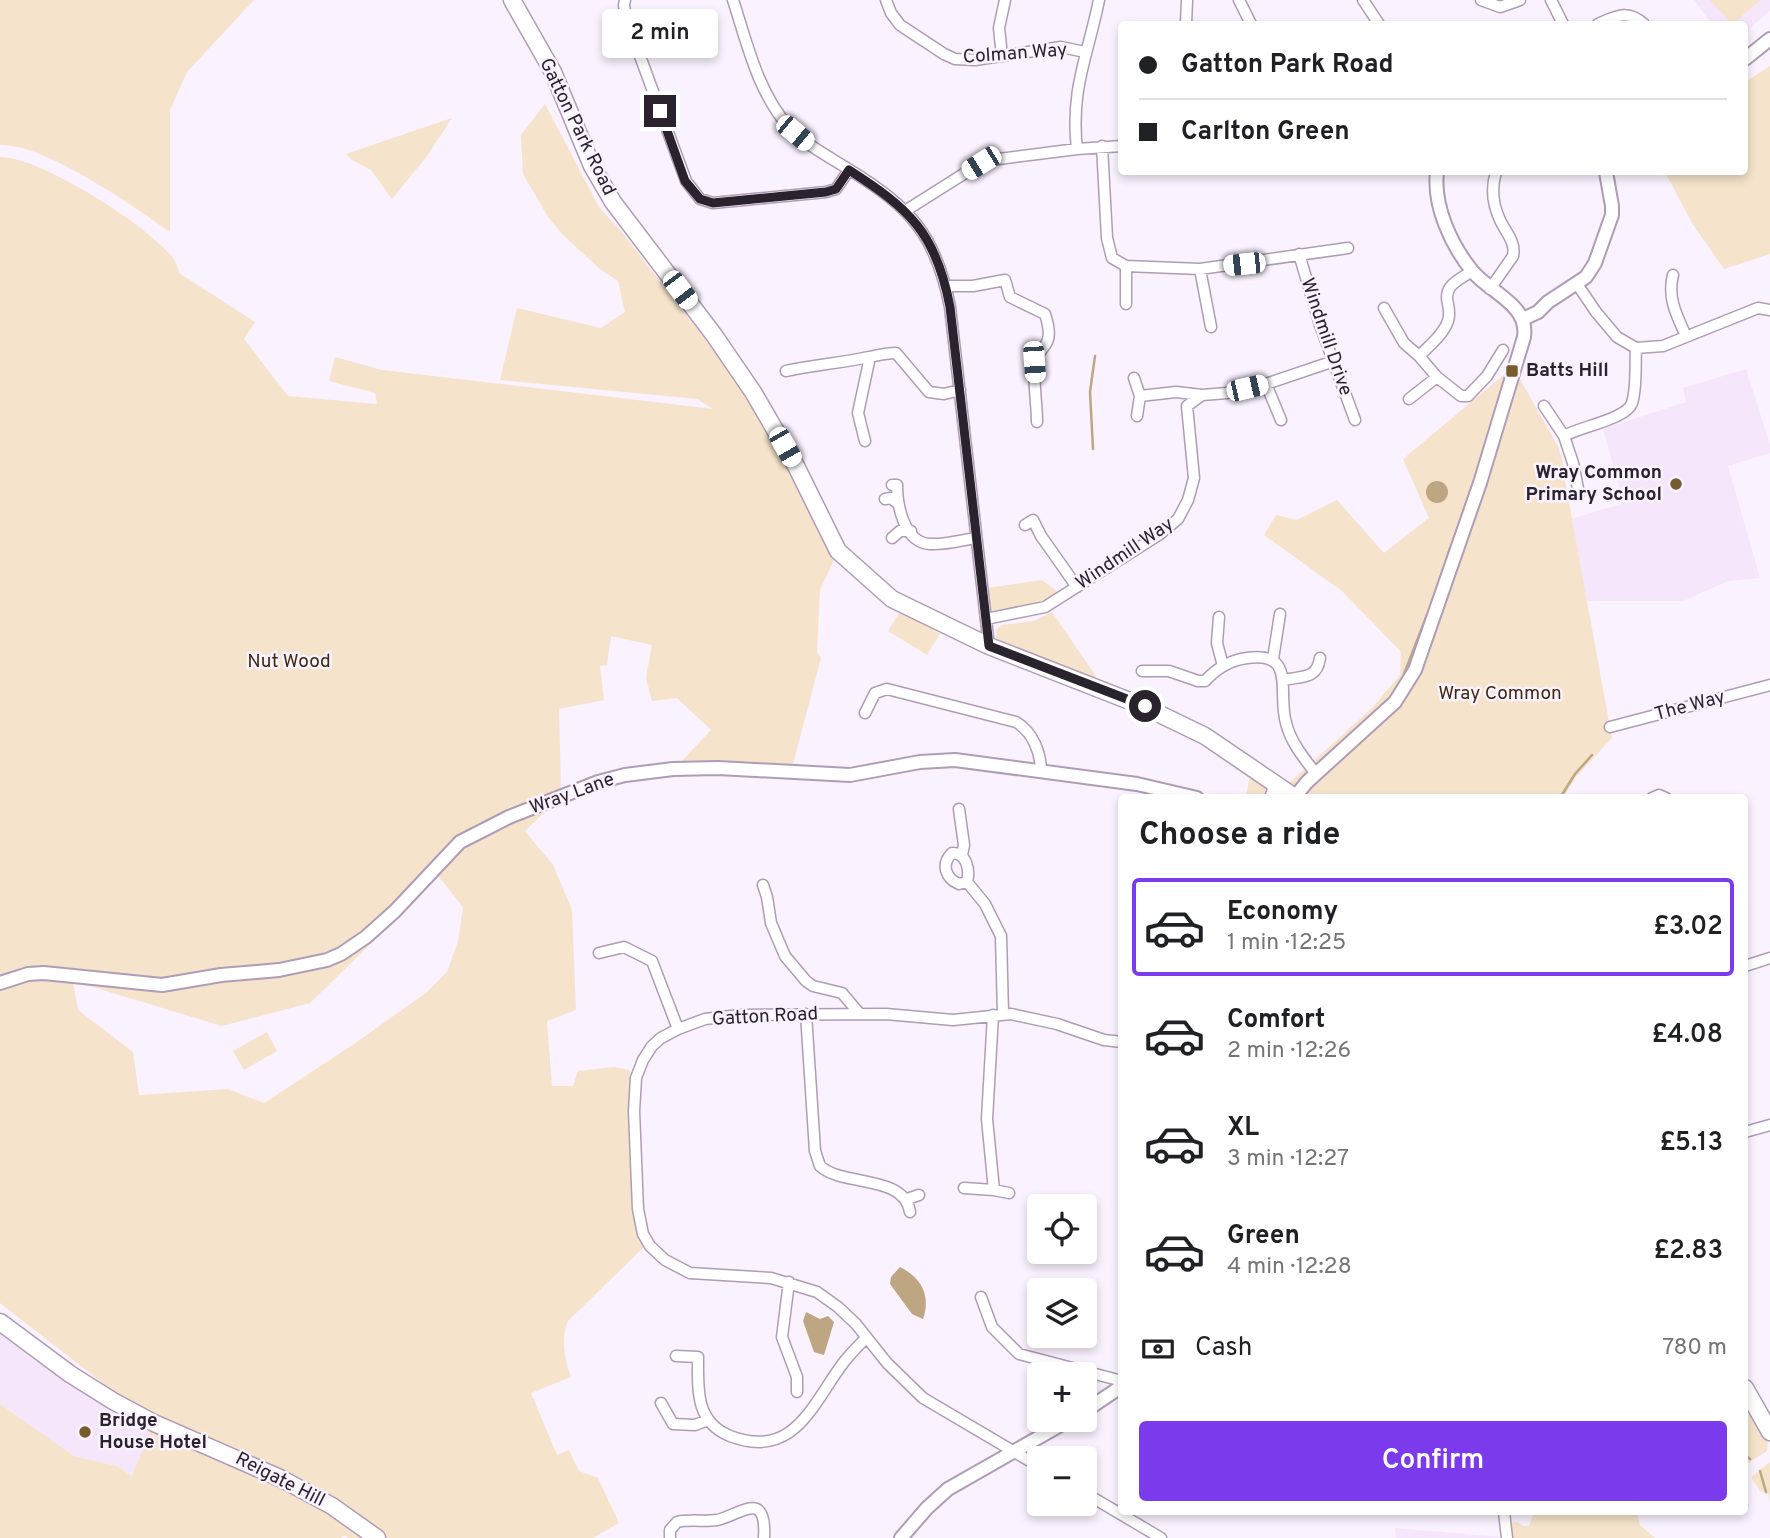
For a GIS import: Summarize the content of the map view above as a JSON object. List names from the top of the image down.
{
  "streets": {
    "main road": ["Gatton Park Road", "Reigate Hill"],
    "street": [
      "Colman Way",
      "Windmill Drive",
      "Windmill Way",
      "The Way",
      "Wray Lane",
      "Gatton Road"
    ]
  },
  "parks": ["Nut Wood", "Wray Common"],
  "places": {
    "transit": ["Batts Hill"],
    "other": ["Wray Common Primary School", "Bridge House Hotel"]
  },
  "page": {
    "bubble": "2 min",
    "banner": ["Gatton Park Road", "Carlton Green"],
    "heading": "Choose a ride",
    "list": [
      {
        "name": "Economy",
        "note": "1 min · 12:25",
        "value": "£3.02"
      },
      {
        "name": "Comfort",
        "note": "2 min · 12:26",
        "value": "£4.08"
      },
      {
        "name": "XL",
        "note": "3 min · 12:27",
        "value": "£5.13"
      },
      {
        "name": "Green",
        "note": "4 min · 12:28",
        "value": "£2.83"
      }
    ],
    "map_buttons": ["+", "−"],
    "pay": ["Cash", "780 m"],
    "buttons": "Confirm"
  }
}
